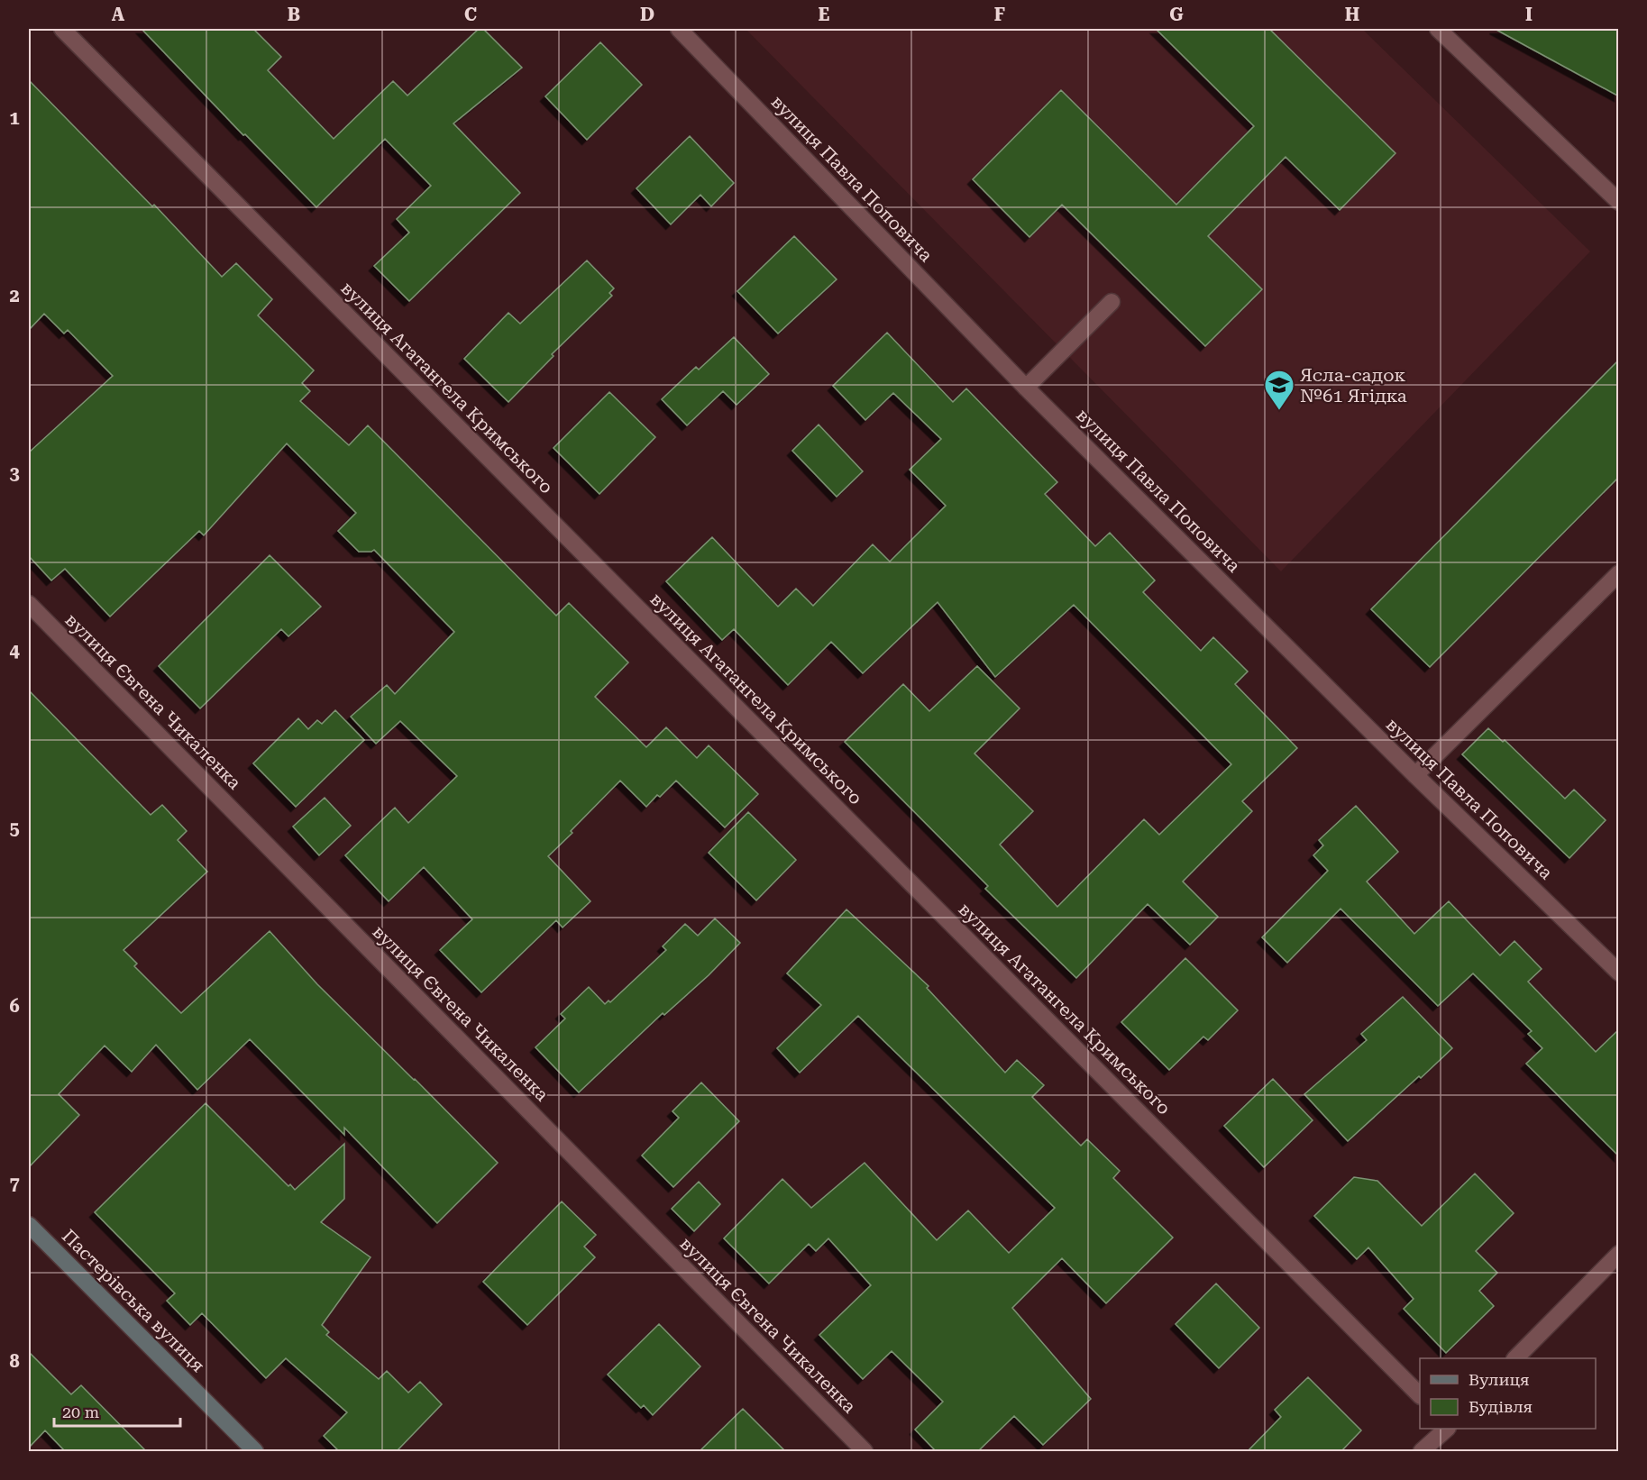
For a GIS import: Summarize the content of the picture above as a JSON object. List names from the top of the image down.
{
  "streets": {
    "main road": ["Пастерівська вулиця"],
    "street": ["вулиця Павла Поповича", "вулиця Агатангела Кримського", "вулиця Євгена Чикаленка"]
  },
  "places": {
    "school or university": ["Ясла-садок №61 Ягідка"]
  },
  "legend": ["Вулиця", "Будівля"],
  "scale_bar": "20 m",
  "grid": {
    "columns": [
      "A",
      "B",
      "C",
      "D",
      "E",
      "F",
      "G",
      "H",
      "I"
    ],
    "rows": [
      "1",
      "2",
      "3",
      "4",
      "5",
      "6",
      "7",
      "8"
    ]
  }
}
